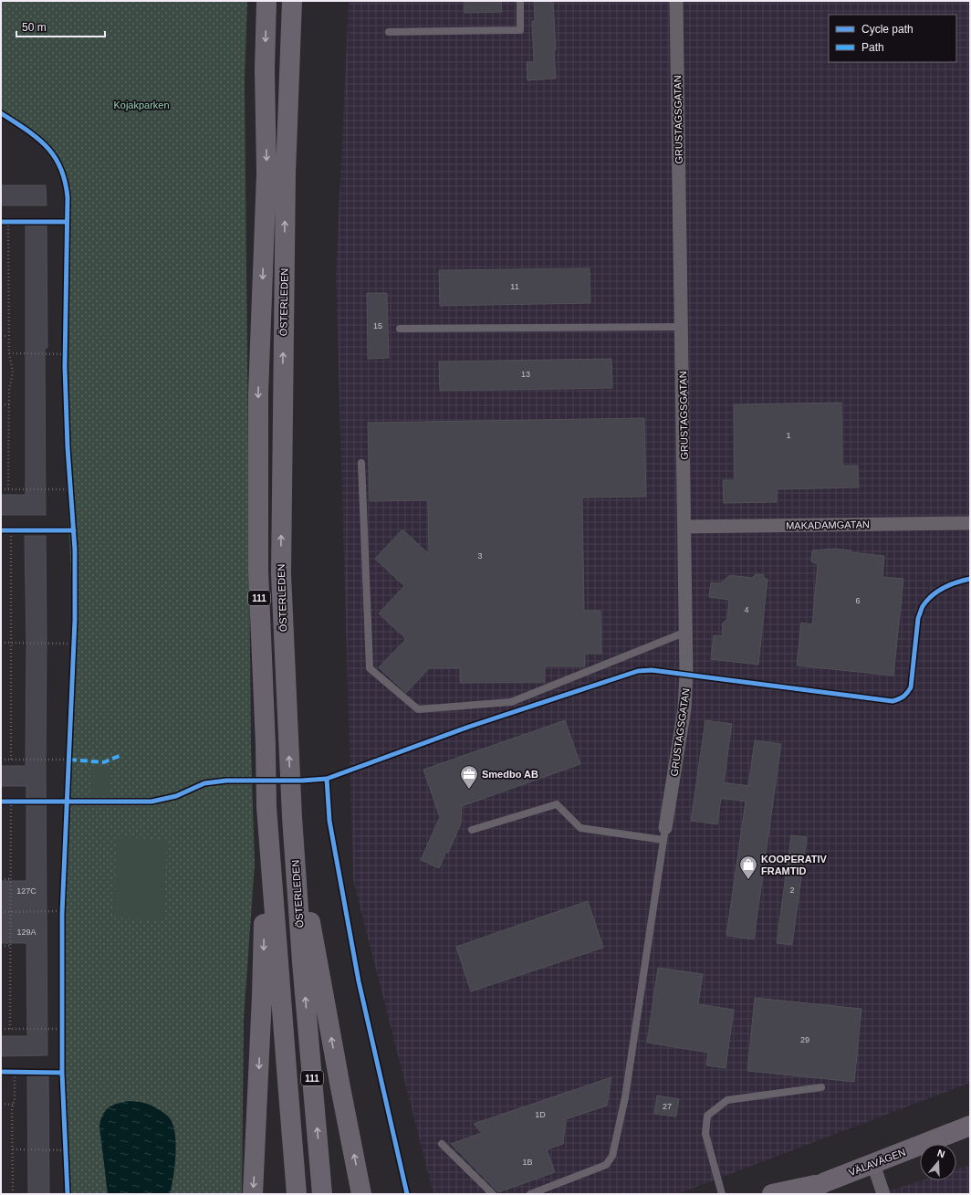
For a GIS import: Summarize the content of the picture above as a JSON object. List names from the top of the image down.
{
  "streets": {
    "main road": ["ÖSTERLEDEN", "111", "VÄLAVÄGEN"],
    "street": ["GRUSTAGSGATAN", "MAKADAMGATAN"]
  },
  "crossings": [
    ["GRUSTAGSGATAN", "MAKADAMGATAN"]
  ],
  "parks": ["Kojakparken"],
  "places": {
    "office": ["Smedbo AB"],
    "shop": ["KOOPERATIV FRAMTID"]
  },
  "house_numbers": [
    "11",
    "15",
    "13",
    "1",
    "3",
    "6",
    "4",
    "2",
    "127C",
    "129A",
    "29",
    "27",
    "1D",
    "1B"
  ],
  "legend": ["Cycle path", "Path"],
  "scale_bar": "50 m",
  "north": "top"
}
